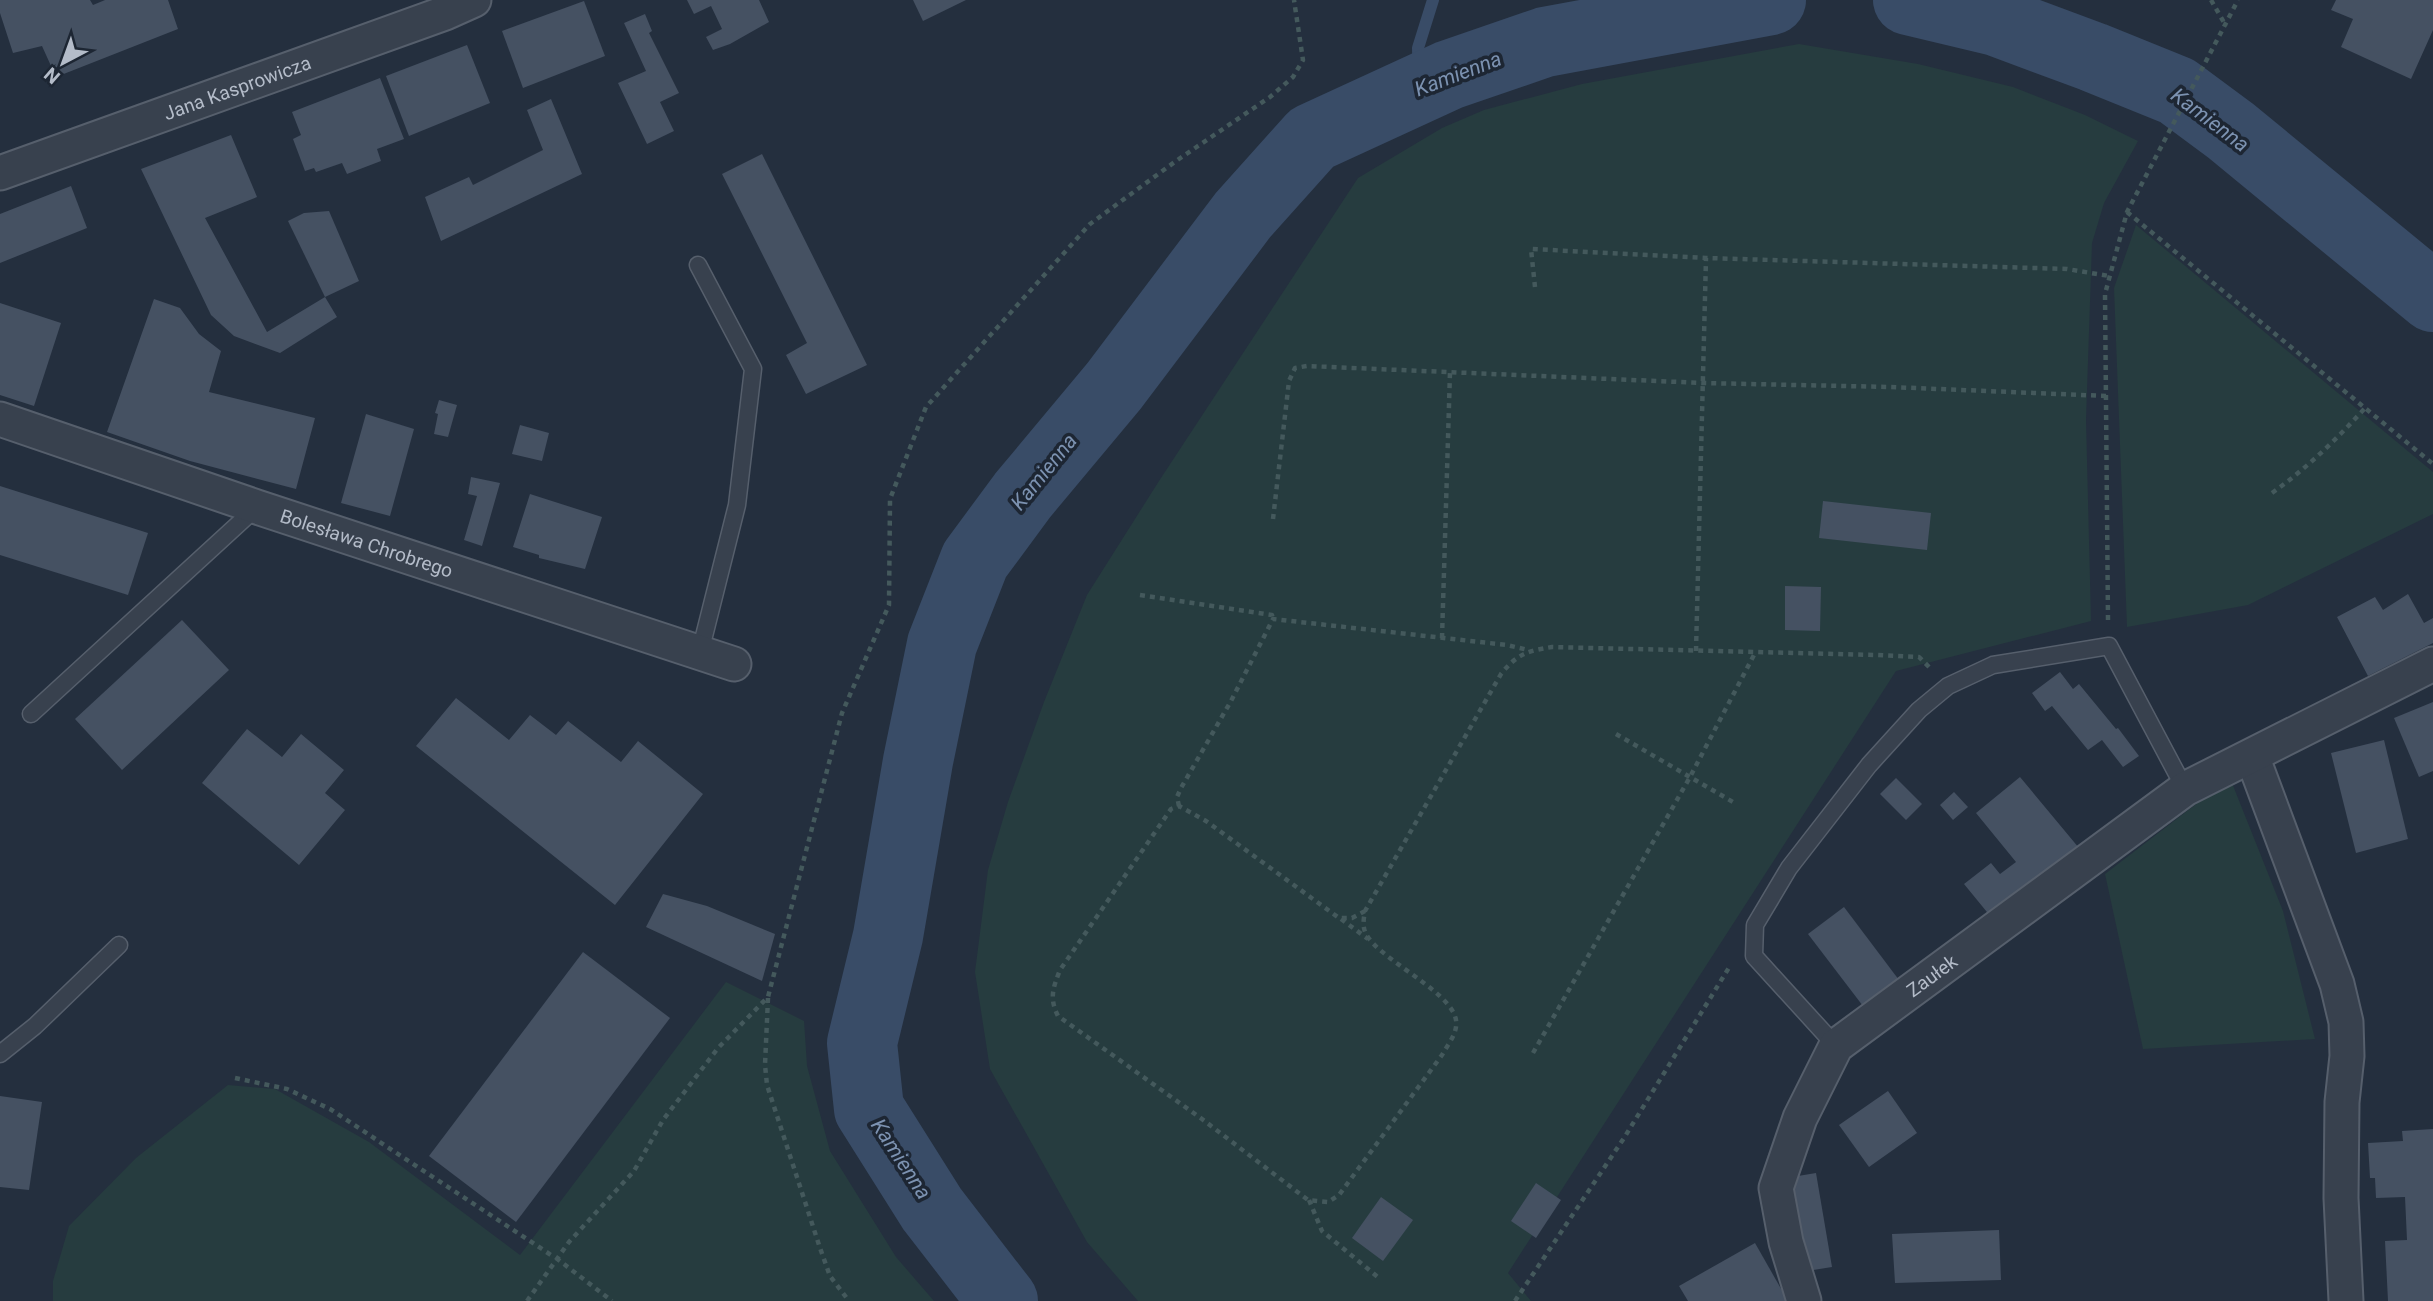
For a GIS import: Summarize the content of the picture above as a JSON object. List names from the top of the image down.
{
  "streets": {
    "street": ["Jana Kasprowicza", "Bolesława Chrobrego", "Zaułek"]
  },
  "water": ["Kamienna"],
  "north": "bottom left"
}
